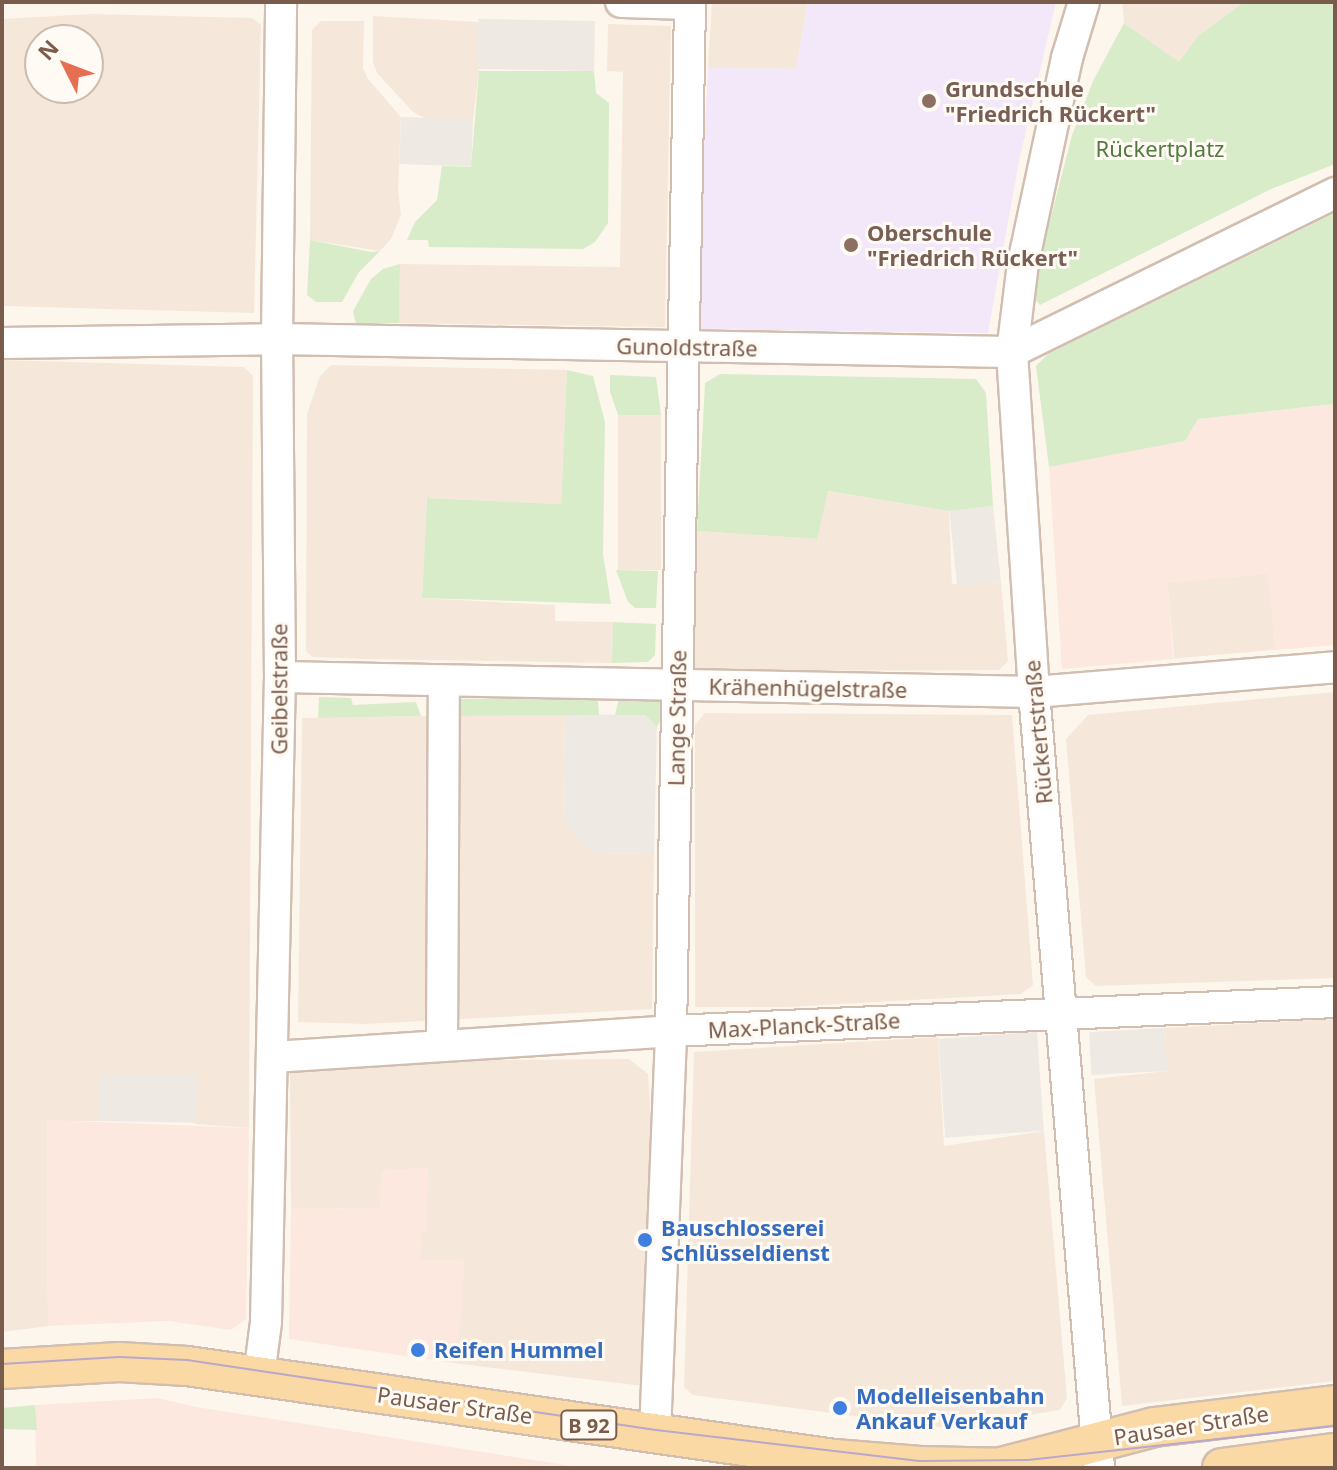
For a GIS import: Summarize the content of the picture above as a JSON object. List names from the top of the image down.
{
  "streets": {
    "main road": ["Pausaer Straße", "B 92"],
    "street": [
      "Gunoldstraße",
      "Krähenhügelstraße",
      "Geibelstraße",
      "Lange Straße",
      "Rückertstraße",
      "Max-Planck-Straße"
    ]
  },
  "crossings": [
    ["Gunoldstraße", "Geibelstraße"],
    ["Gunoldstraße", "Lange Straße"],
    ["Gunoldstraße", "Rückertstraße"],
    ["Krähenhügelstraße", "Geibelstraße"],
    ["Krähenhügelstraße", "Lange Straße"],
    ["Krähenhügelstraße", "Rückertstraße"],
    ["Geibelstraße", "Max-Planck-Straße"],
    ["Geibelstraße", "Pausaer Straße"],
    ["Lange Straße", "Max-Planck-Straße"],
    ["Lange Straße", "Pausaer Straße"],
    ["Rückertstraße", "Max-Planck-Straße"],
    ["Rückertstraße", "Pausaer Straße"]
  ],
  "parks": ["Rückertplatz"],
  "places": [
    "Grundschule \"Friedrich Rückert\"",
    "Oberschule \"Friedrich Rückert\"",
    "Bauschlosserei Schlüsseldienst",
    "Reifen Hummel",
    "Modelleisenbahn Ankauf Verkauf"
  ],
  "north": "top left"
}
